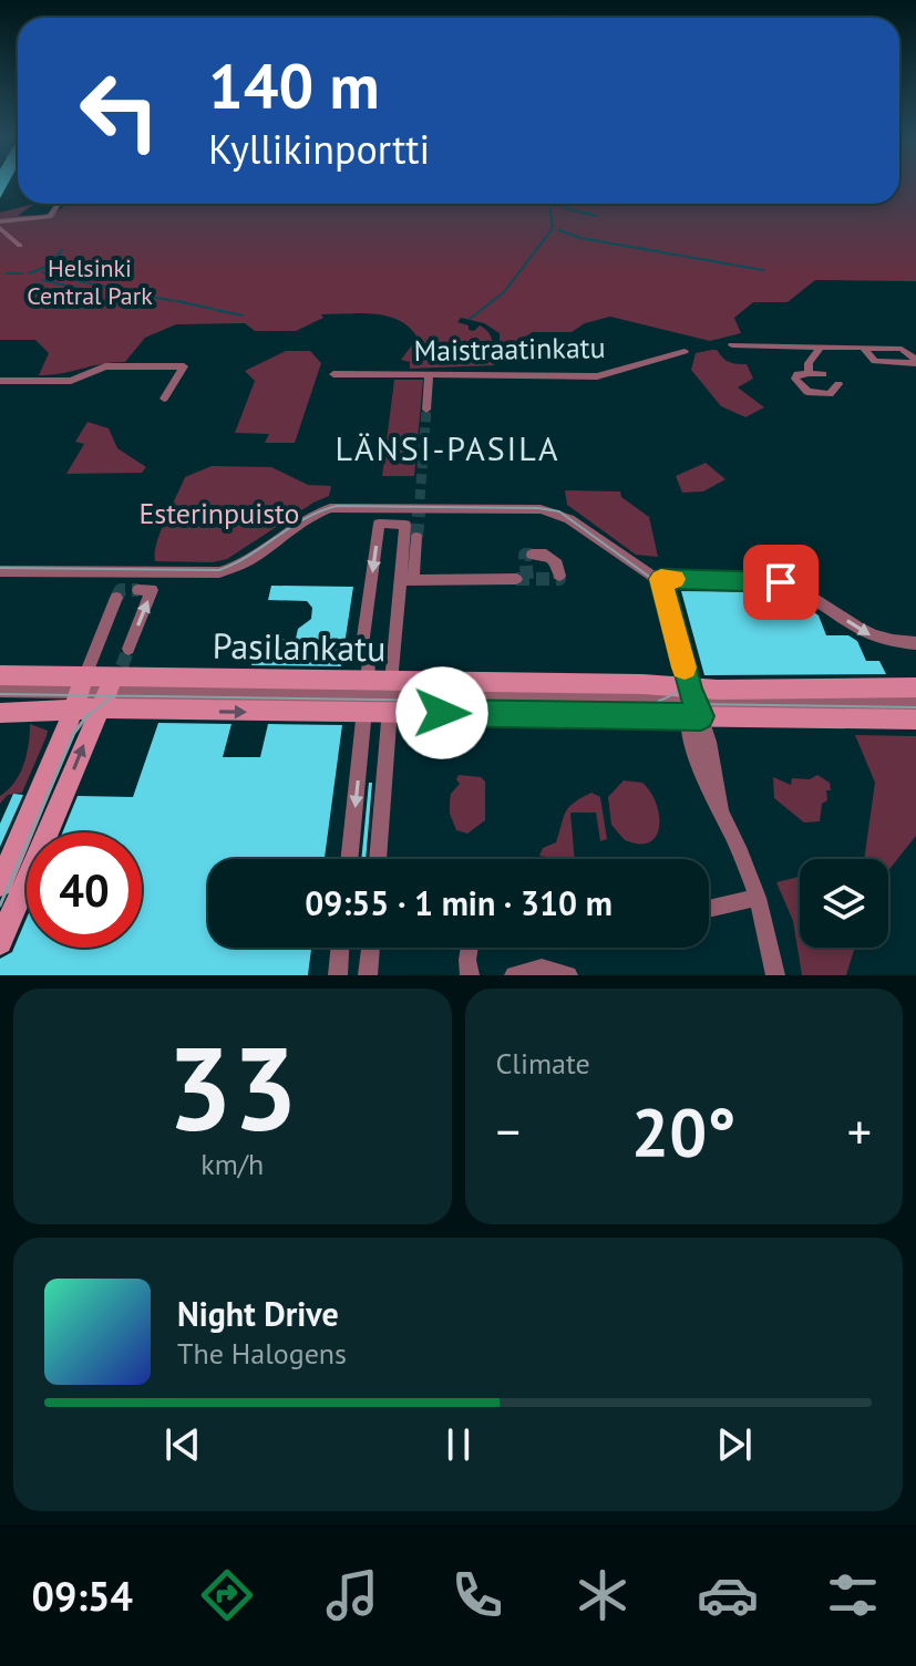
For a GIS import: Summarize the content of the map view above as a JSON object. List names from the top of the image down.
{
  "streets": {
    "street": ["Maistraatinkatu", "Pasilankatu"]
  },
  "districts": ["LÄNSI-PASILA"],
  "parks": ["Helsinki Central Park", "Esterinpuisto"],
  "page": {
    "turn": ["140 m", "Kyllikinportti"],
    "limit": "40",
    "trip": "09:55 · 1 min · 310 m",
    "tile": [
      ["33", "km/h"],
      "Climate"
    ],
    "heat": ["−", "20°", "+"],
    "song": ["Night Drive", "The Halogens"],
    "tabs": "09:54"
  }
}
